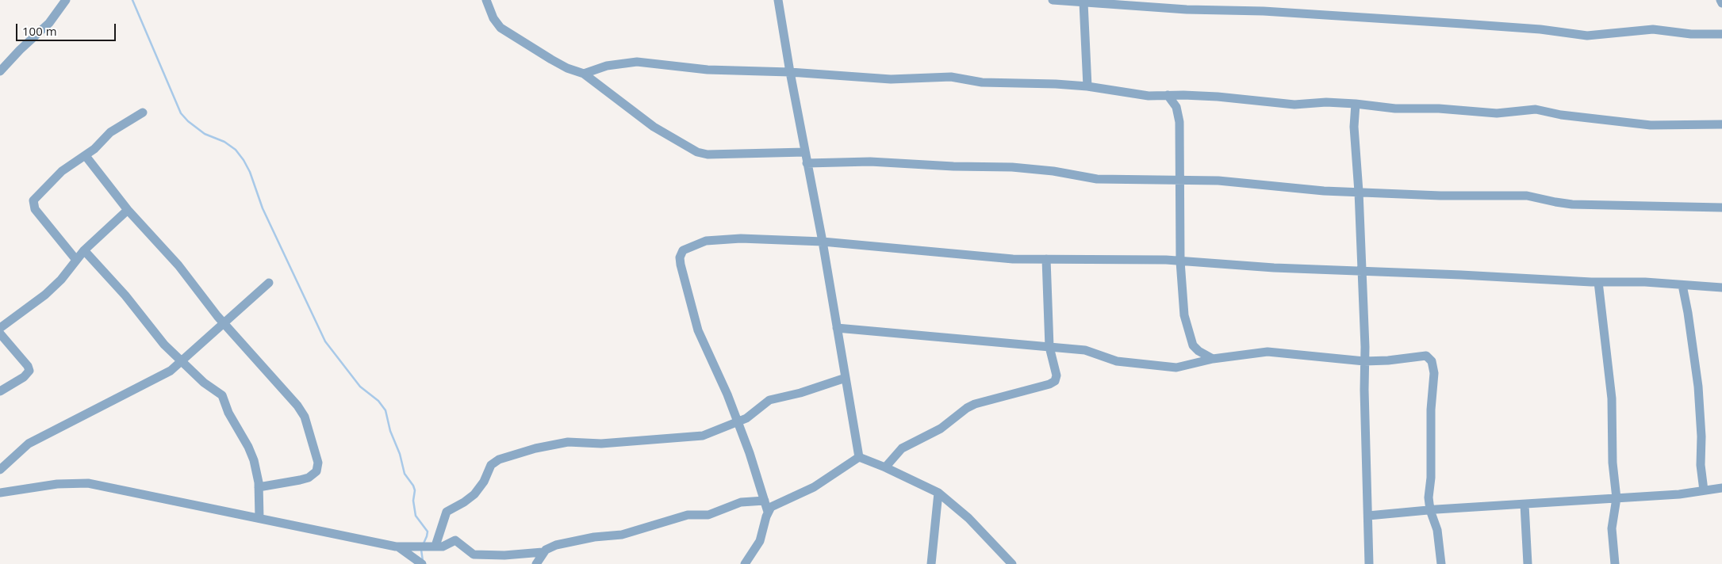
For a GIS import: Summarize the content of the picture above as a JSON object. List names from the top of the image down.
{
  "scale_bar": "100 m"
}
